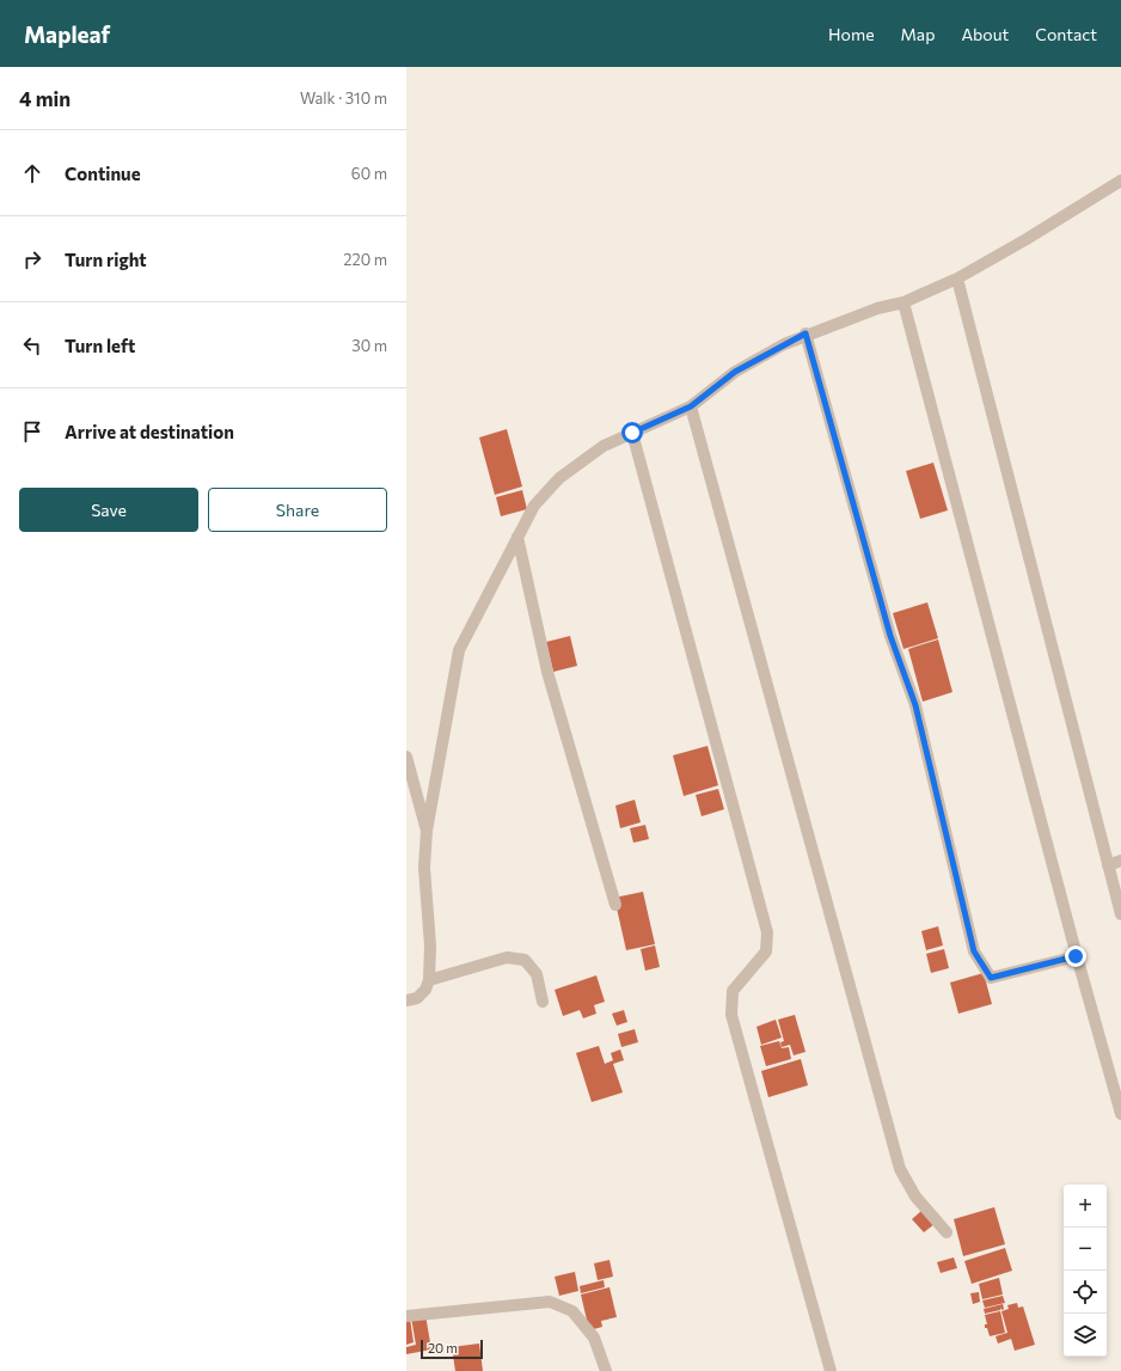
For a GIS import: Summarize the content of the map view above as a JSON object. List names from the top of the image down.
{
  "scale_bar": "20 m",
  "page": {
    "header": "Mapleaf",
    "nav": [
      "Home",
      "Map",
      "About",
      "Contact"
    ],
    "heading": ["4 min", "Walk · 310 m"],
    "list": [
      ["Continue", "60 m"],
      ["Turn right", "220 m"],
      ["Turn left", "30 m"],
      "Arrive at destination"
    ],
    "buttons": ["Save", "Share"],
    "map_buttons": ["+", "−"],
    "scale": "20 m"
  }
}
